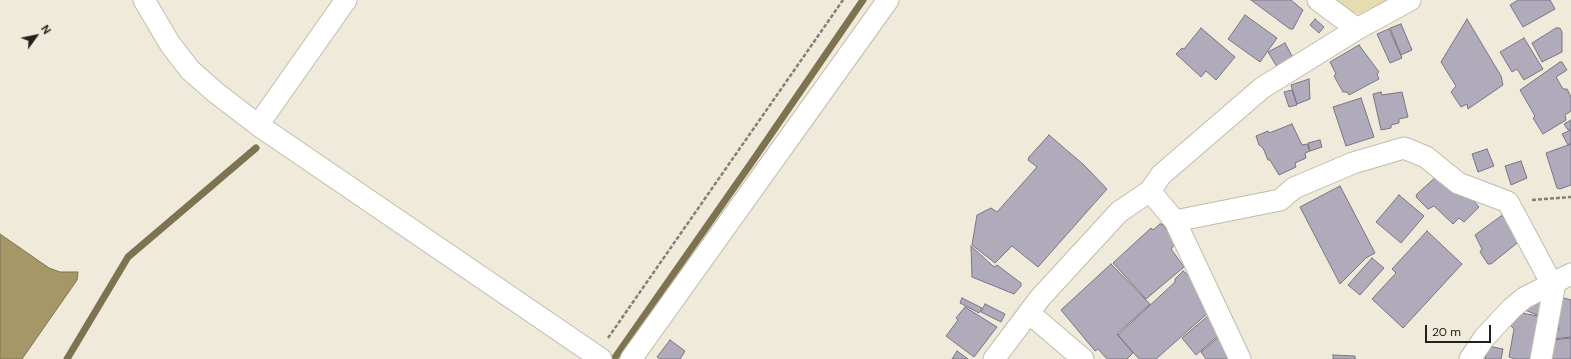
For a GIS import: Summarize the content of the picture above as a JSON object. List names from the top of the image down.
{
  "scale_bar": "20 m",
  "north": "top right"
}
